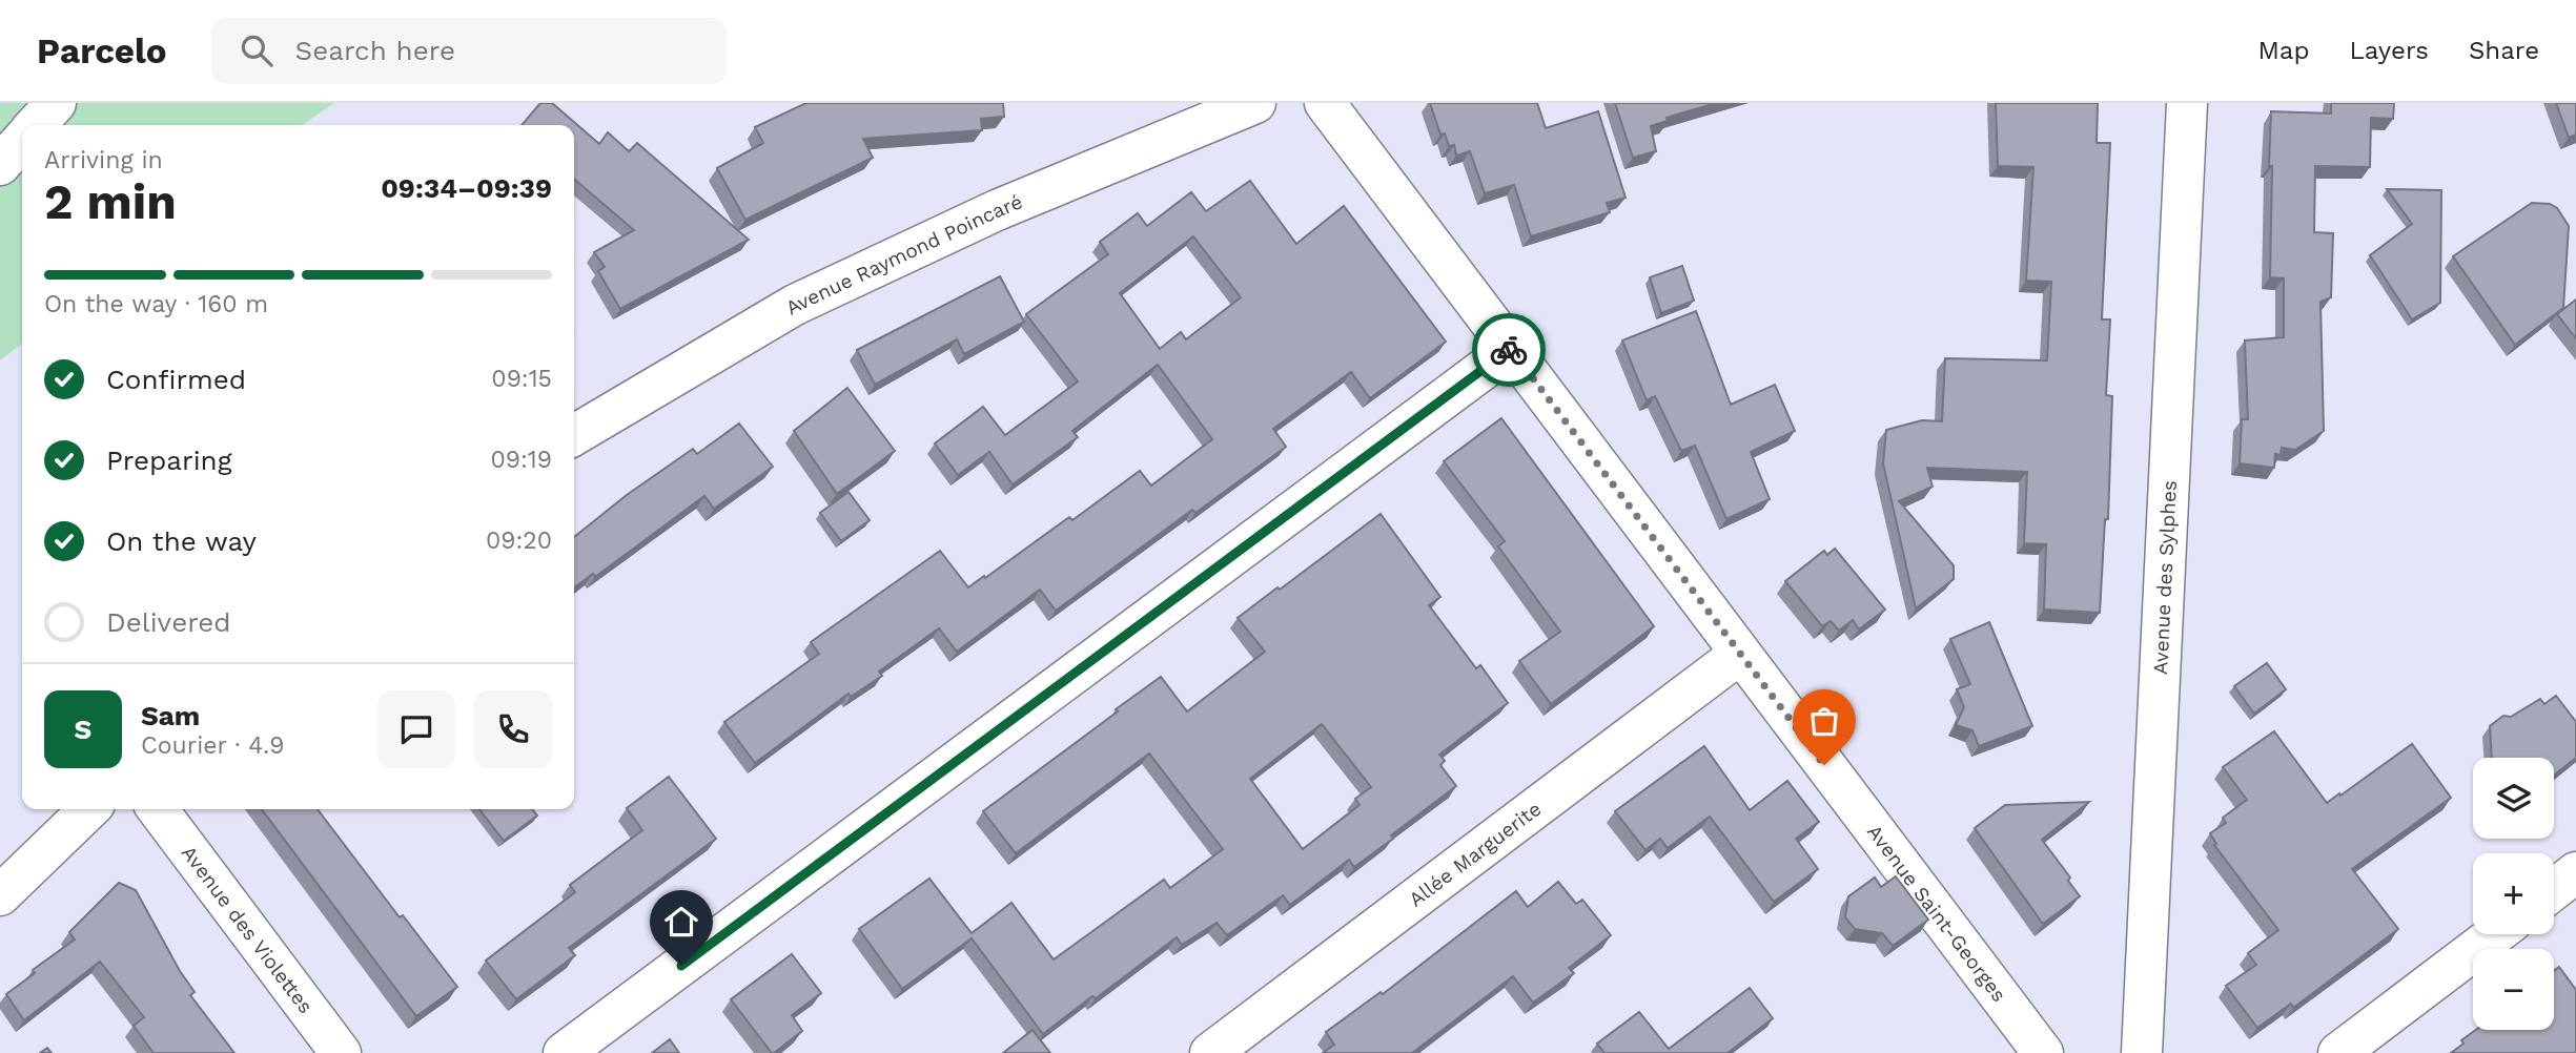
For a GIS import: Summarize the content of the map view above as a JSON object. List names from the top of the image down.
{
  "streets": {
    "main road": [
      "Avenue Raymond Poincaré",
      "Avenue des Sylphes",
      "Allée Marguerite",
      "Avenue Saint-Georges",
      "Avenue des Violettes"
    ]
  },
  "crossings": [
    ["Allée Marguerite", "Avenue Saint-Georges"]
  ],
  "page": {
    "header": "Parcelo",
    "search": "Search here",
    "nav": ["Map", "Layers", "Share"],
    "heading": ["2 min", "Arriving in", "09:34–09:39"],
    "panel": ["Sam", "Courier · 4.9"],
    "bar": "On the way · 160 m",
    "list": [
      ["Confirmed", "09:15"],
      ["Preparing", "09:19"],
      ["On the way", "09:20"],
      "Delivered"
    ],
    "round": "S",
    "map_buttons": ["+", "−"]
  }
}
